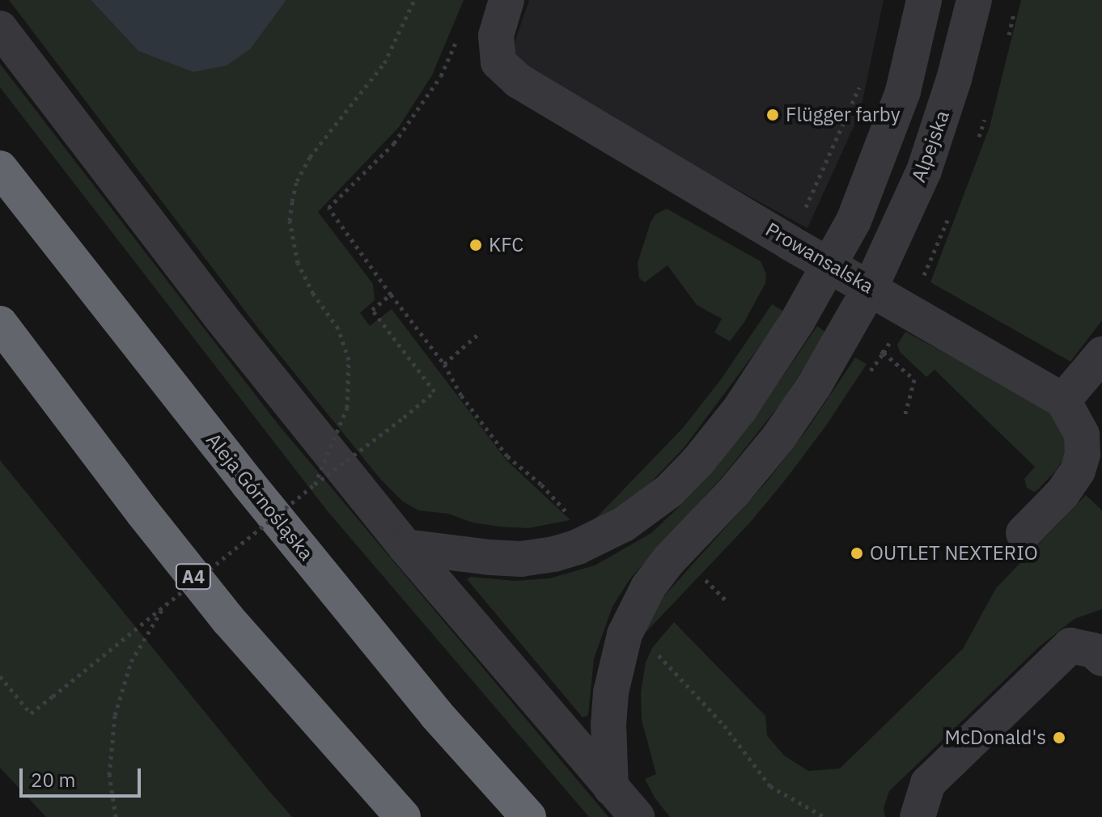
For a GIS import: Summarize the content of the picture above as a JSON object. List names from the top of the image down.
{
  "streets": {
    "highway": ["Aleja Górnośląska", "A4"],
    "street": ["Alpejska", "Prowansalska"]
  },
  "crossings": [
    ["Alpejska", "Prowansalska"]
  ],
  "places": [
    "Flügger farby",
    "KFC",
    "OUTLET NEXTERIO",
    "McDonald's"
  ],
  "scale_bar": "20 m"
}
